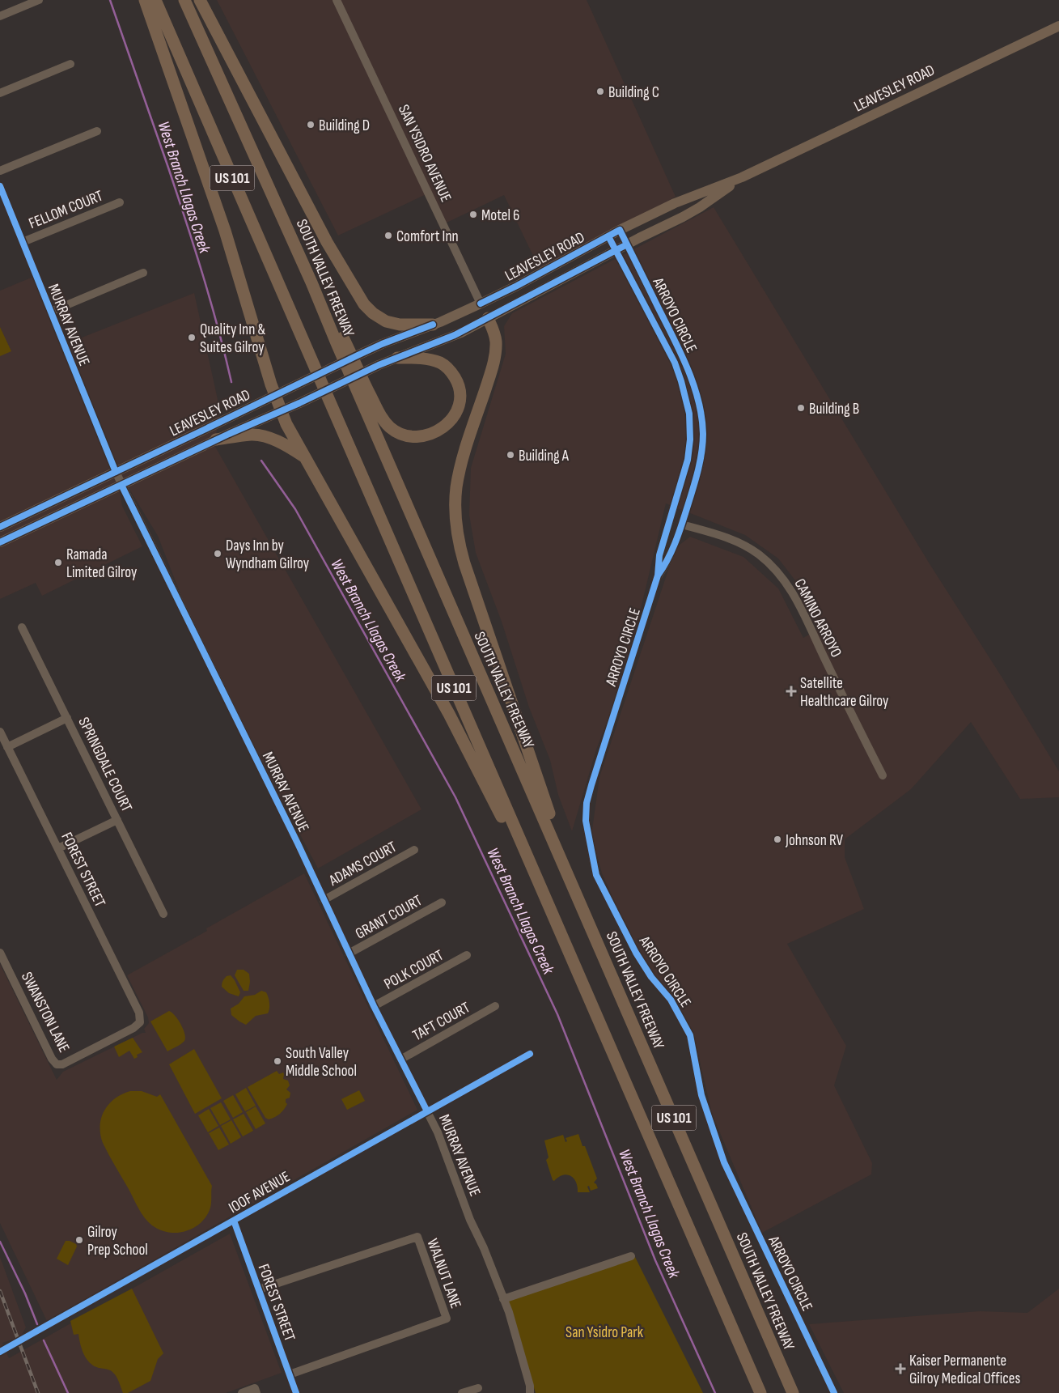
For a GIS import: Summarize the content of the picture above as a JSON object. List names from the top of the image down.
{
  "streets": {
    "highway": ["US 101", "SOUTH VALLEY FREEWAY"],
    "main road": ["LEAVESLEY ROAD", "SAN YSIDRO AVENUE"],
    "street": [
      "FELLOM COURT",
      "ARROYO CIRCLE",
      "MURRAY AVENUE",
      "CAMINO ARROYO",
      "SPRINGDALE COURT",
      "ADAMS COURT",
      "FOREST STREET",
      "GRANT COURT",
      "POLK COURT",
      "SWANSTON LANE",
      "TAFT COURT",
      "IOOF AVENUE",
      "WALNUT LANE"
    ]
  },
  "crossings": [
    ["LEAVESLEY ROAD", "SAN YSIDRO AVENUE"],
    ["LEAVESLEY ROAD", "ARROYO CIRCLE"],
    ["LEAVESLEY ROAD", "MURRAY AVENUE"],
    ["FELLOM COURT", "MURRAY AVENUE"],
    ["ARROYO CIRCLE", "CAMINO ARROYO"],
    ["MURRAY AVENUE", "ADAMS COURT"],
    ["MURRAY AVENUE", "GRANT COURT"],
    ["MURRAY AVENUE", "POLK COURT"],
    ["MURRAY AVENUE", "TAFT COURT"],
    ["MURRAY AVENUE", "IOOF AVENUE"],
    ["FOREST STREET", "SWANSTON LANE"],
    ["FOREST STREET", "IOOF AVENUE"],
    ["FOREST STREET", "WALNUT LANE"]
  ],
  "water": ["West Branch Llagas Creek"],
  "parks": ["San Ysidro Park"],
  "places": {
    "other": [
      "Building C",
      "Building D",
      "Motel 6",
      "Comfort Inn",
      "Quality Inn & Suites Gilroy",
      "Building B",
      "Building A",
      "Days Inn by Wyndham Gilroy",
      "Ramada Limited Gilroy",
      "Johnson RV",
      "South Valley Middle School",
      "Gilroy Prep School"
    ],
    "health": ["Satellite Healthcare Gilroy", "Kaiser Permanente Gilroy Medical Offices"]
  }
}
